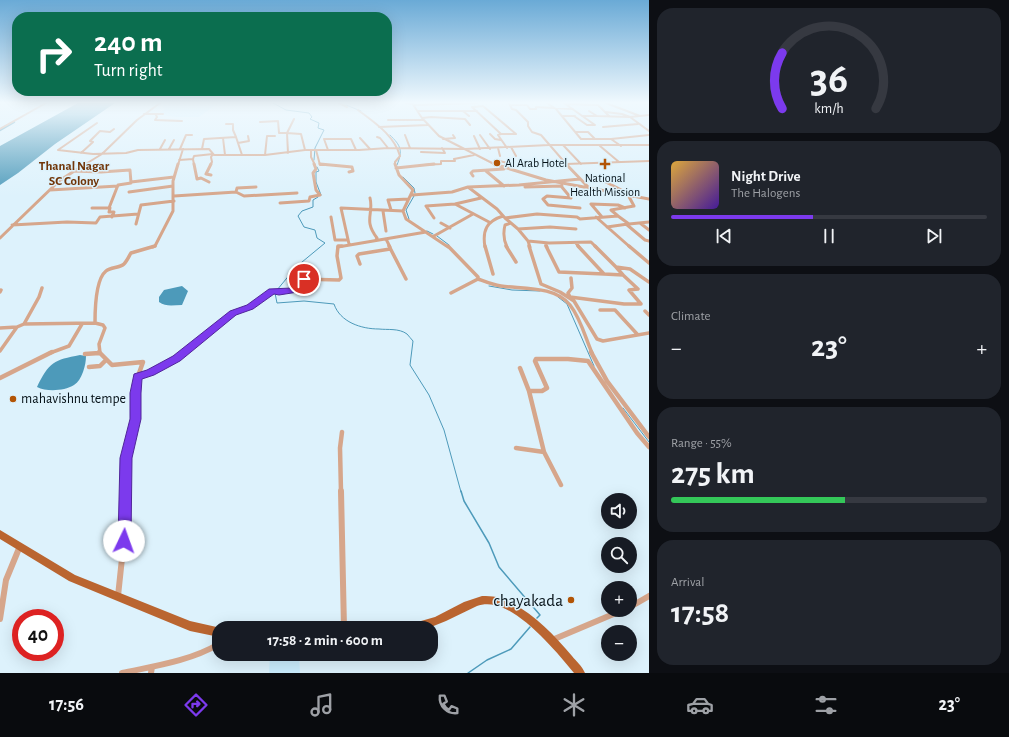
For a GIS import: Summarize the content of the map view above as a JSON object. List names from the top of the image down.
{
  "districts": ["Thanal Nagar SC Colony"],
  "places": {
    "other": ["Al Arab Hotel", "mahavishnu tempe", "chayakada"],
    "health": ["National Health Mission"]
  },
  "page": {
    "turn": ["240 m", "Turn right"],
    "song": ["Night Drive", "The Halogens"],
    "tile": [
      "Climate",
      ["Range · 55%", "275 km"],
      ["Arrival", "17:58"]
    ],
    "heat": ["−", "23°", "+"],
    "map_buttons": ["+", "−"],
    "limit": "40",
    "trip": "17:58 · 2 min · 600 m",
    "tabs": ["17:56", "23°"],
    "gauge": ["36", "km/h"]
  }
}
